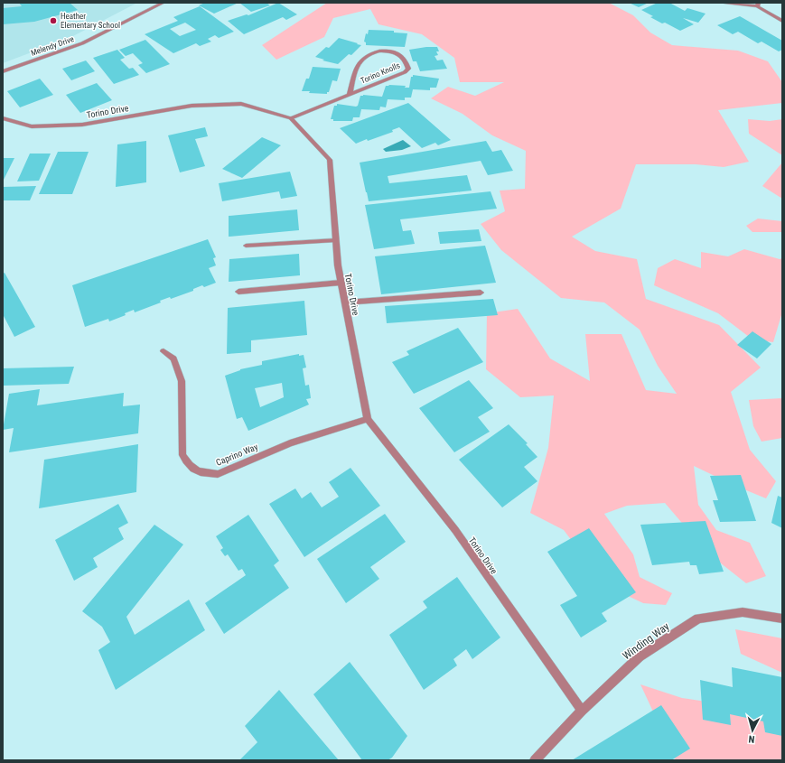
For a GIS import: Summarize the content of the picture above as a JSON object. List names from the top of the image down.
{
  "streets": {
    "street": [
      "Melendy Drive",
      "Torino Knolls",
      "Torino Drive",
      "Caprino Way",
      "Winding Way"
    ]
  },
  "crossings": [
    ["Torino Knolls", "Torino Drive"],
    ["Torino Drive", "Caprino Way"],
    ["Torino Drive", "Winding Way"]
  ],
  "places": ["Heather Elementary School"],
  "north": "bottom"
}
